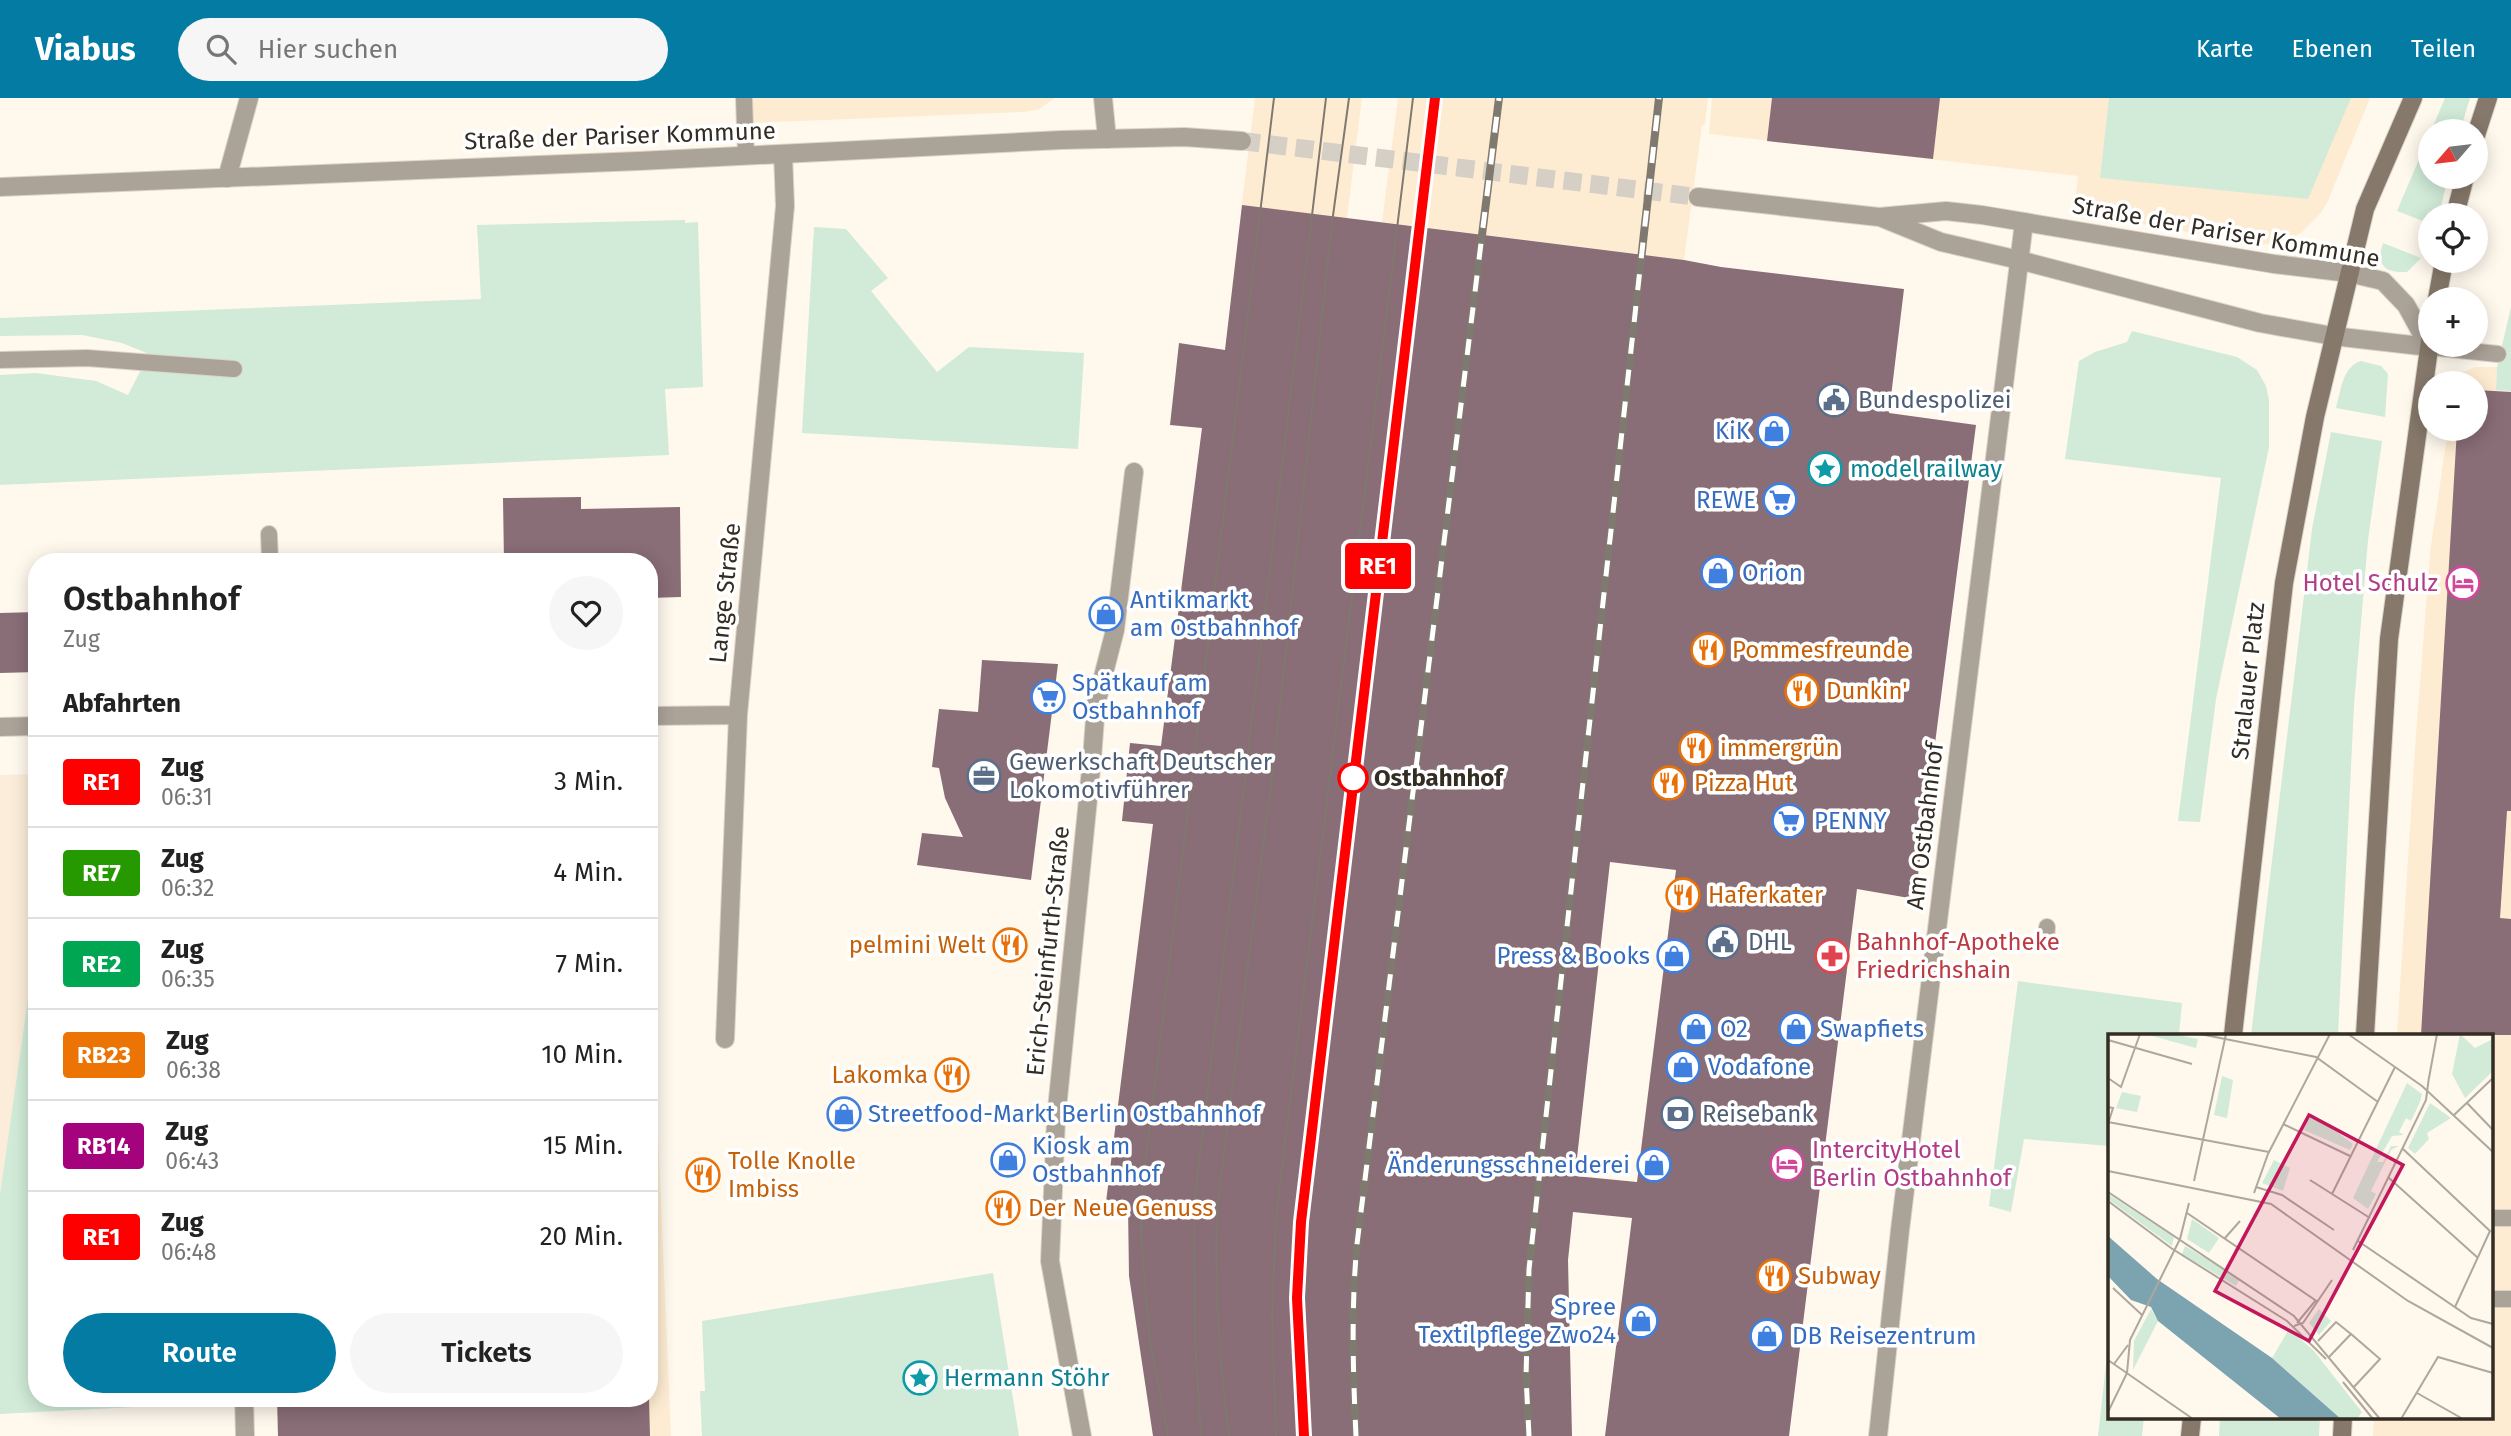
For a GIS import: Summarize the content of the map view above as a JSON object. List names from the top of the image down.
{
  "streets": {
    "main road": ["Stralauer Platz"],
    "street": [
      "Straße der Pariser Kommune",
      "Lange Straße",
      "Am Ostbahnhof",
      "Erich-Steinfurth-Straße"
    ]
  },
  "crossings": [
    ["Straße der Pariser Kommune", "Lange Straße"],
    ["Straße der Pariser Kommune", "Stralauer Platz"],
    ["Straße der Pariser Kommune", "Am Ostbahnhof"]
  ],
  "places": {
    "public building": ["Bundespolizei", "DHL"],
    "shop": [
      "KiK",
      "Orion",
      "Antikmarkt am Ostbahnhof",
      "Press & Books",
      "O2",
      "Swapfiets",
      "Vodafone",
      "Streetfood-Markt Berlin Ostbahnhof",
      "Kiosk am Ostbahnhof",
      "Änderungsschneiderei",
      "Spree Textilpflege Zwo24",
      "DB Reisezentrum"
    ],
    "place": ["model railway", "Hermann Stöhr"],
    "supermarket": ["REWE", "Spätkauf am Ostbahnhof", "PENNY"],
    "hotel": ["Hotel Schulz", "IntercityHotel Berlin Ostbahnhof"],
    "restaurant": [
      "Pommesfreunde",
      "Dunkin'",
      "immergrün",
      "Pizza Hut",
      "Haferkater",
      "pelmini Welt",
      "Lakomka",
      "Tolle Knolle Imbiss",
      "Der Neue Genuss",
      "Subway"
    ],
    "office": ["Gewerkschaft Deutscher Lokomotivführer"],
    "other": ["Ostbahnhof"],
    "pharmacy": ["Bahnhof-Apotheke Friedrichshain"],
    "bank": ["Reisebank"]
  },
  "north": "bottom left",
  "page": {
    "header": "Viabus",
    "search": "Hier suchen",
    "nav": ["Karte", "Ebenen", "Teilen"],
    "on_map": "RE1",
    "map_buttons": ["+", "−"],
    "heading": [
      ["Ostbahnhof", "Zug"],
      "Abfahrten"
    ],
    "list": [
      {
        "mark": "RE1",
        "name": "Zug",
        "note": "06:31",
        "value": "3 Min."
      },
      {
        "mark": "RE7",
        "name": "Zug",
        "note": "06:32",
        "value": "4 Min."
      },
      {
        "mark": "RE2",
        "name": "Zug",
        "note": "06:35",
        "value": "7 Min."
      },
      {
        "mark": "RB23",
        "name": "Zug",
        "note": "06:38",
        "value": "10 Min."
      },
      {
        "mark": "RB14",
        "name": "Zug",
        "note": "06:43",
        "value": "15 Min."
      },
      {
        "mark": "RE1",
        "name": "Zug",
        "note": "06:48",
        "value": "20 Min."
      }
    ],
    "buttons": ["Route", "Tickets"]
  }
}
